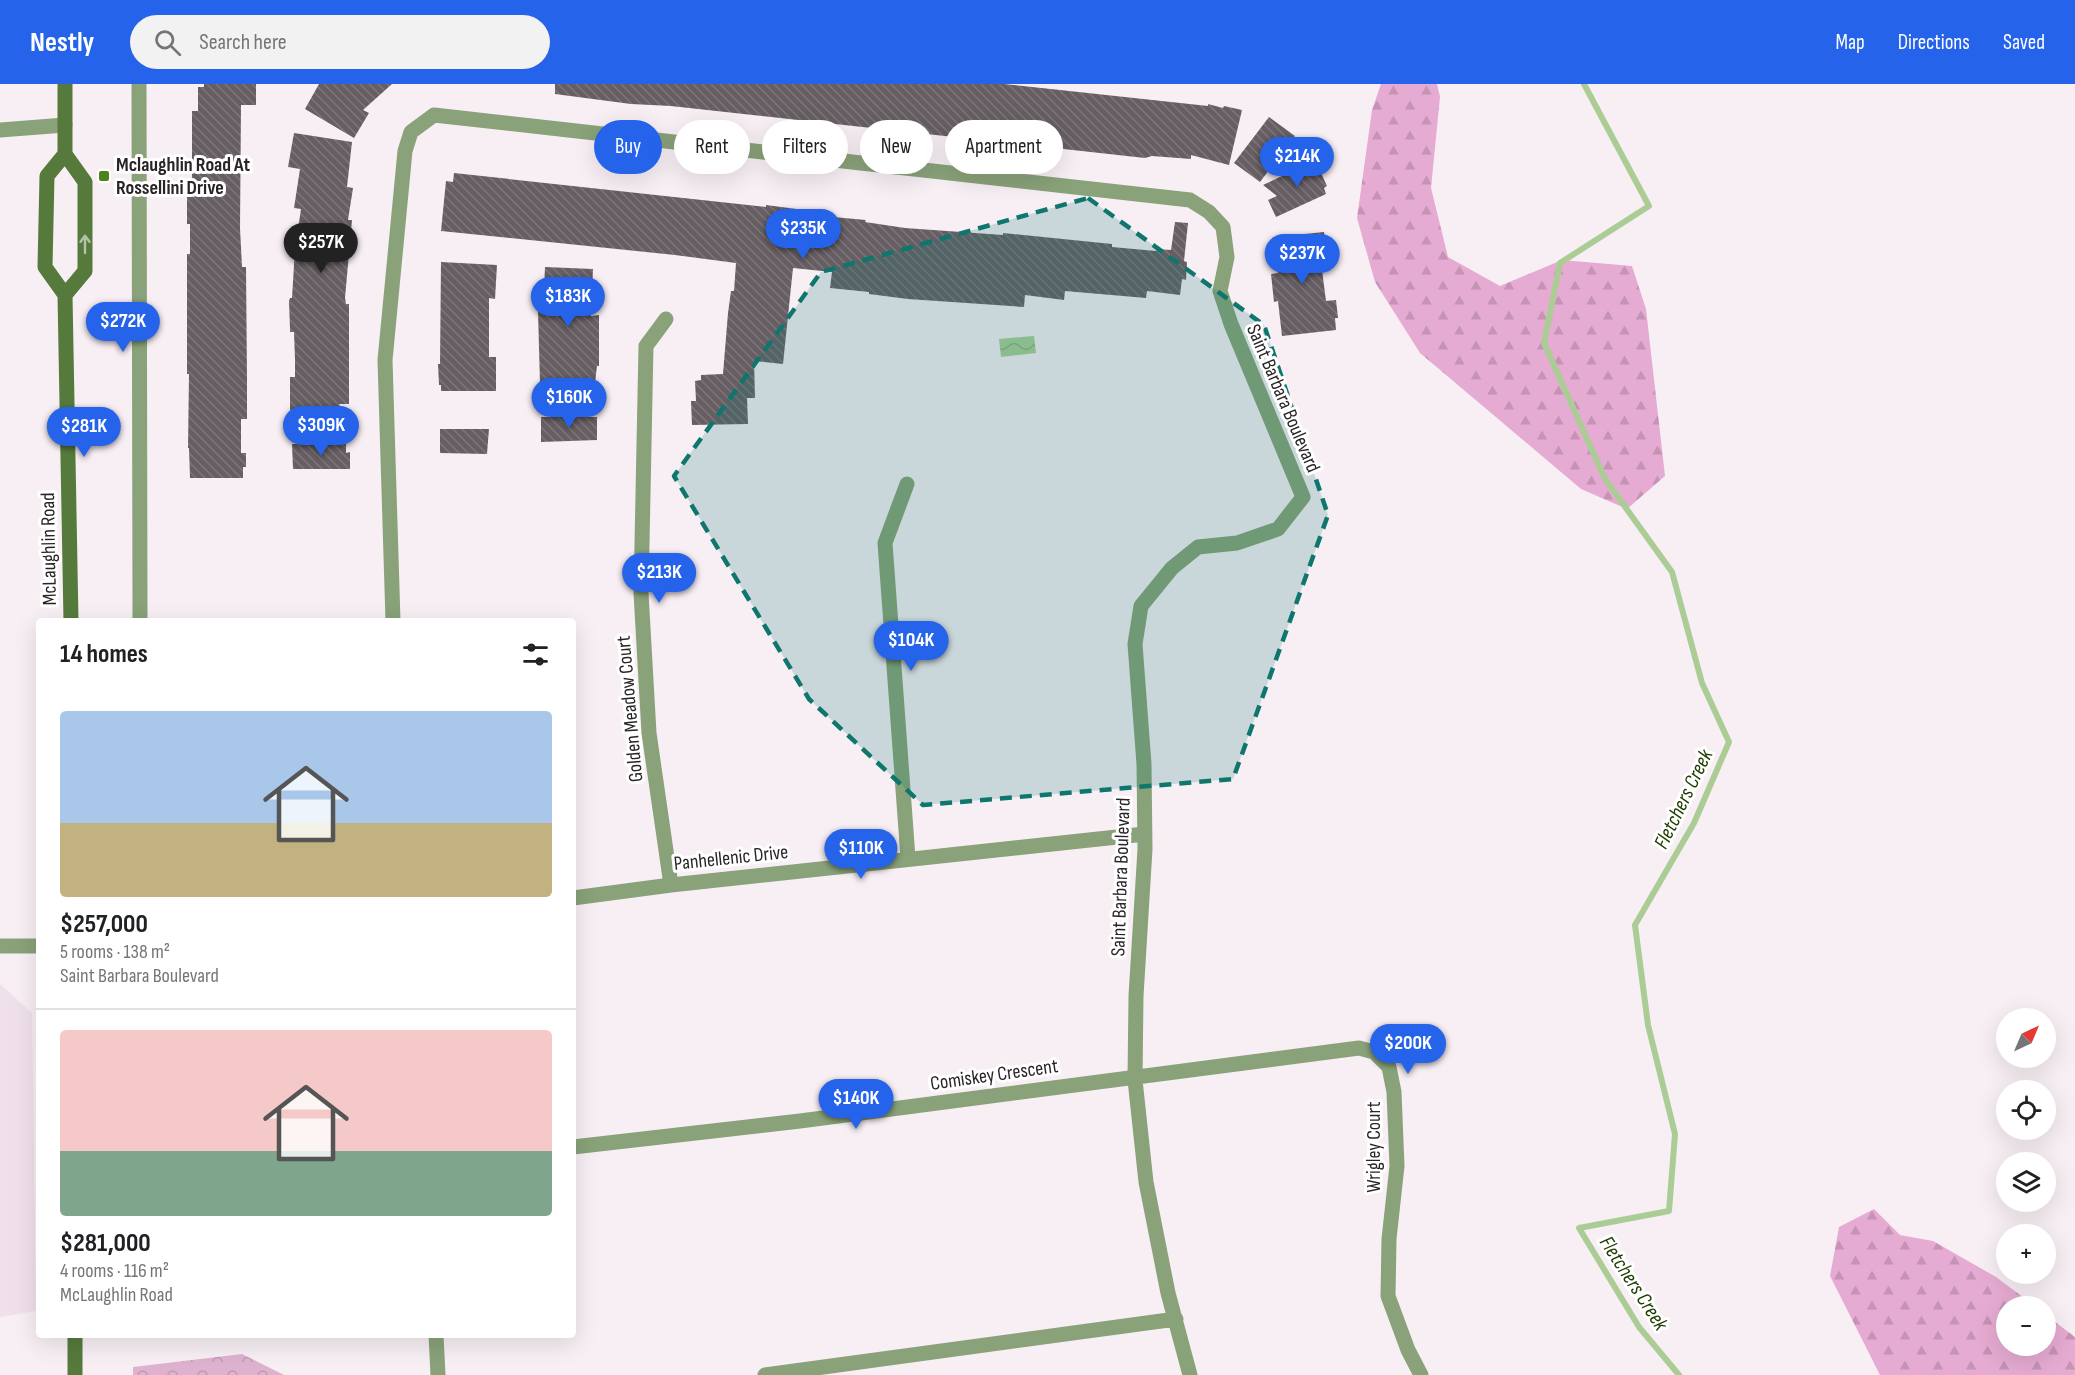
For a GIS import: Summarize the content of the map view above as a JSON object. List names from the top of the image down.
{
  "streets": {
    "street": [
      "Saint Barbara Boulevard",
      "McLaughlin Road",
      "Golden Meadow Court",
      "Panhellenic Drive",
      "Comiskey Crescent",
      "Wrigley Court"
    ]
  },
  "crossings": [
    ["Saint Barbara Boulevard", "Panhellenic Drive"],
    ["Saint Barbara Boulevard", "Comiskey Crescent"],
    ["Saint Barbara Boulevard", "Wrigley Court"],
    ["Golden Meadow Court", "Panhellenic Drive"],
    ["Comiskey Crescent", "Wrigley Court"]
  ],
  "water": ["Fletchers Creek"],
  "places": {
    "transit": ["Mclaughlin Road At Rossellini Drive"]
  },
  "north": "top right",
  "page": {
    "header": "Nestly",
    "search": "Search here",
    "nav": ["Map", "Directions", "Saved"],
    "chip": [
      "Buy",
      "Rent",
      "Filters",
      "New",
      "Apartment"
    ],
    "price": [
      "$214K",
      "$235K",
      "$257K",
      "$237K",
      "$183K",
      "$272K",
      "$160K",
      "$309K",
      "$281K",
      "$213K",
      "$104K",
      "$110K",
      "$200K",
      "$140K"
    ],
    "heading": "14 homes",
    "list": [
      {
        "name": "$257,000",
        "note": "5 rooms · 138 m² · Saint Barbara Boulevard"
      },
      {
        "name": "$281,000",
        "note": "4 rooms · 116 m² · McLaughlin Road"
      }
    ],
    "map_buttons": ["+", "−"]
  }
}
